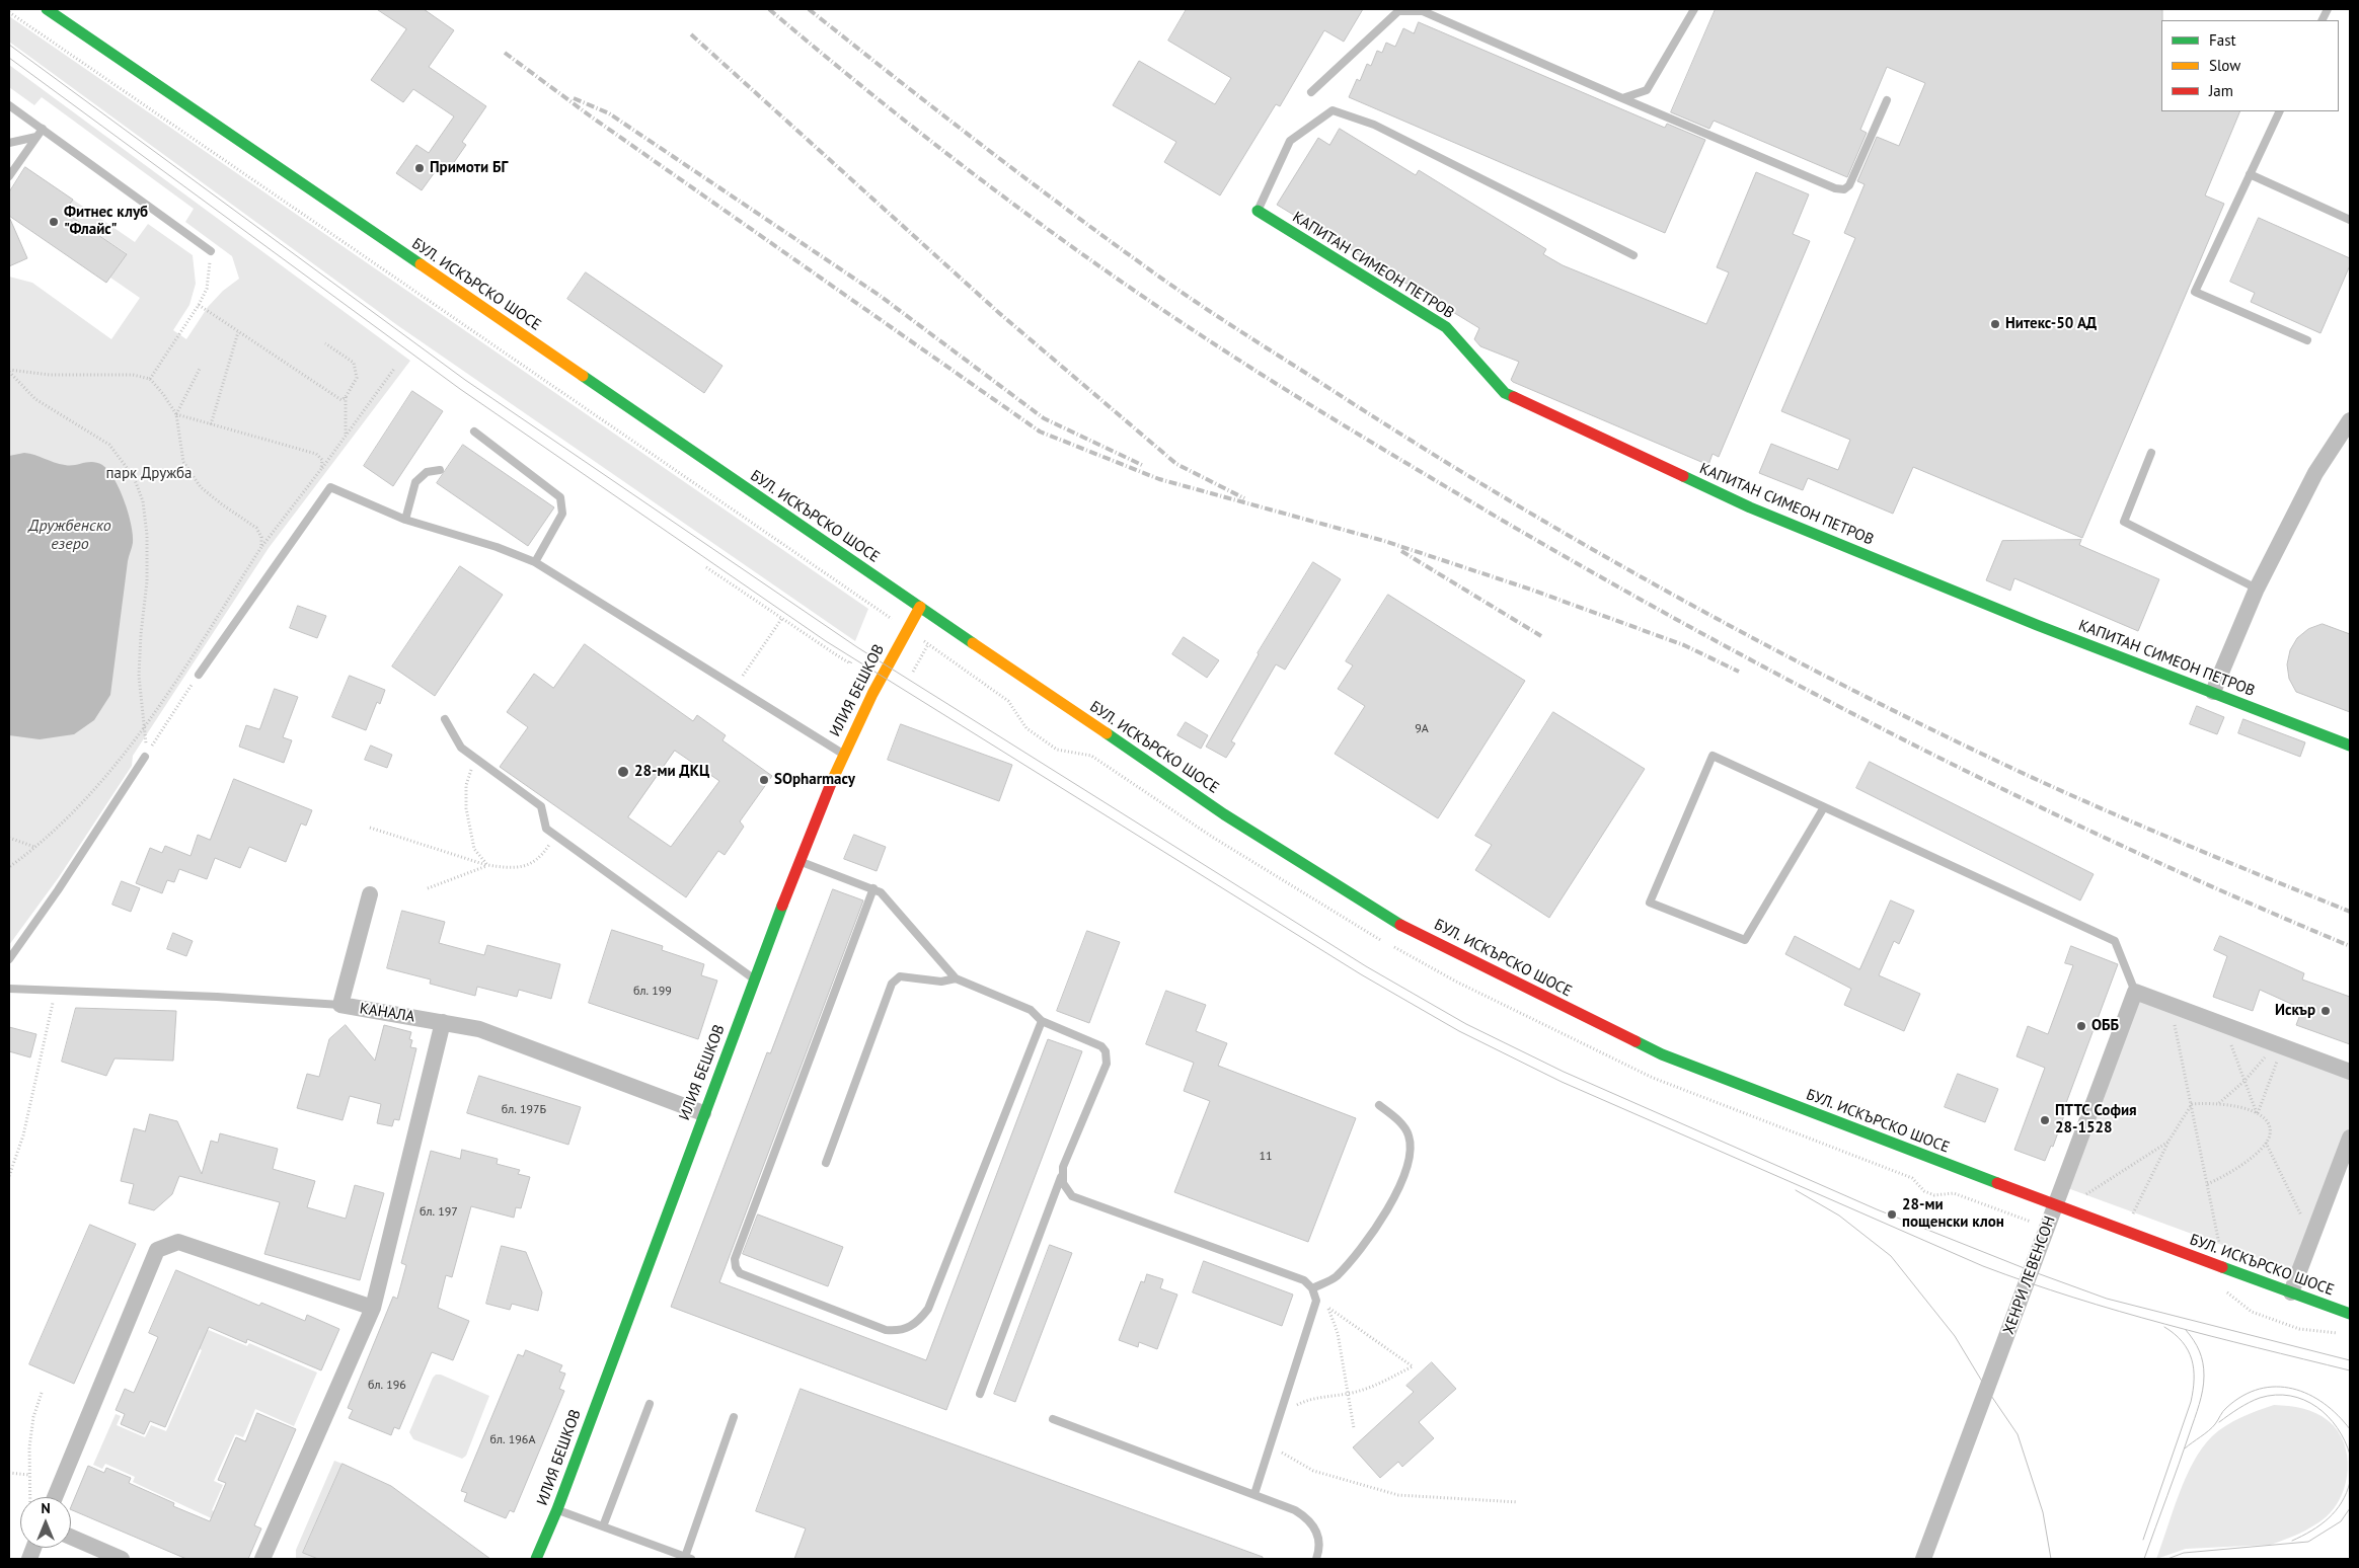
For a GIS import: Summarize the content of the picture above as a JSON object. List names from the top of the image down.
{
  "streets": {
    "main road": ["КАПИТАН СИМЕОН ПЕТРОВ", "БУЛ. ИСКЪРСКО ШОСЕ", "ИЛИЯ БЕШКОВ"],
    "street": ["КАНАЛА", "ХЕНРИ ЛЕВЕНСОН"]
  },
  "crossings": [
    ["БУЛ. ИСКЪРСКО ШОСЕ", "ИЛИЯ БЕШКОВ"],
    ["БУЛ. ИСКЪРСКО ШОСЕ", "ХЕНРИ ЛЕВЕНСОН"],
    ["ИЛИЯ БЕШКОВ", "КАНАЛА"]
  ],
  "water": ["Дружбенско езеро"],
  "parks": ["парк Дружба"],
  "places": [
    "Примоти БГ",
    "Фитнес клуб \"Флайс\"",
    "Нитекс-50 АД",
    "28-ми ДКЦ",
    "SOpharmacy",
    "Искър",
    "ОББ",
    "ПТТС София 28-1528",
    "28-ми пощенски клон"
  ],
  "house_numbers": [
    "9A",
    "бл. 199",
    "бл. 197Б",
    "11",
    "бл. 197",
    "бл. 196",
    "бл. 196А"
  ],
  "legend": ["Fast", "Slow", "Jam"],
  "north": "top"
}
